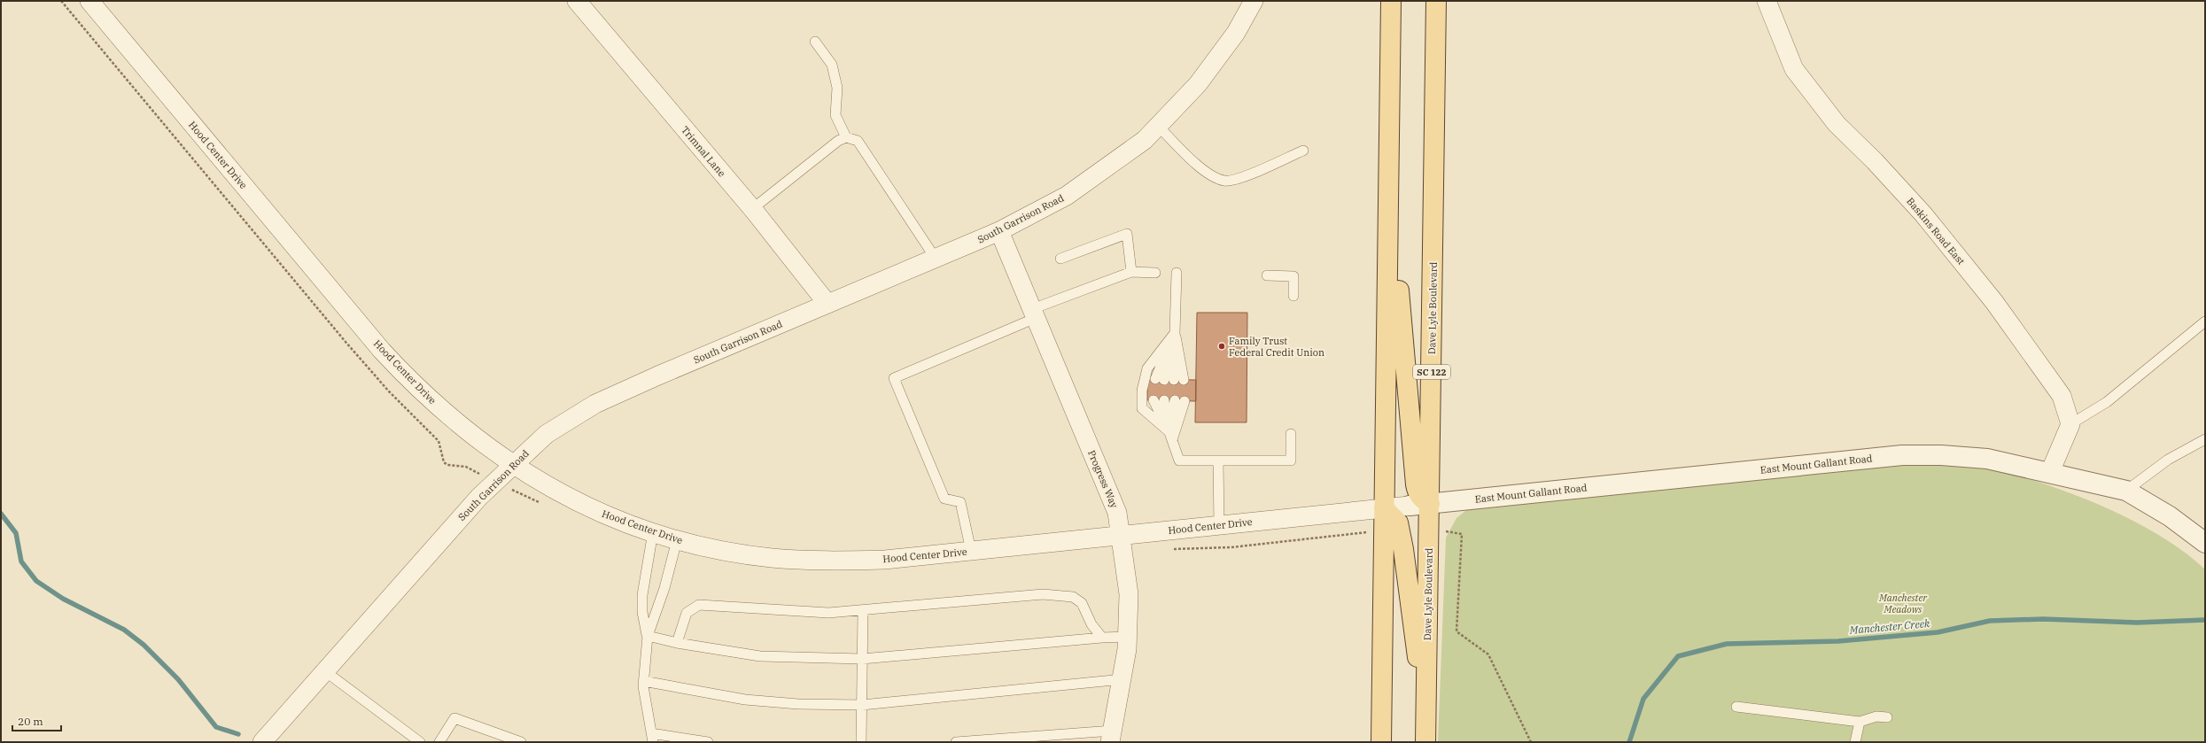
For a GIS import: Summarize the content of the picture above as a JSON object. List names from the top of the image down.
{
  "streets": {
    "main road": ["Dave Lyle Boulevard", "SC 122"],
    "street": [
      "Trimnal Lane",
      "Hood Center Drive",
      "South Garrison Road",
      "Baskins Road East",
      "East Mount Gallant Road",
      "Progress Way"
    ]
  },
  "crossings": [
    ["Trimnal Lane", "South Garrison Road"],
    ["Hood Center Drive", "South Garrison Road"],
    ["Hood Center Drive", "East Mount Gallant Road"],
    ["Hood Center Drive", "Progress Way"],
    ["South Garrison Road", "Progress Way"],
    ["Dave Lyle Boulevard", "East Mount Gallant Road"]
  ],
  "water": ["Manchester Creek"],
  "parks": ["Manchester Meadows"],
  "places": ["Family Trust Federal Credit Union"],
  "scale_bar": "20 m"
}
